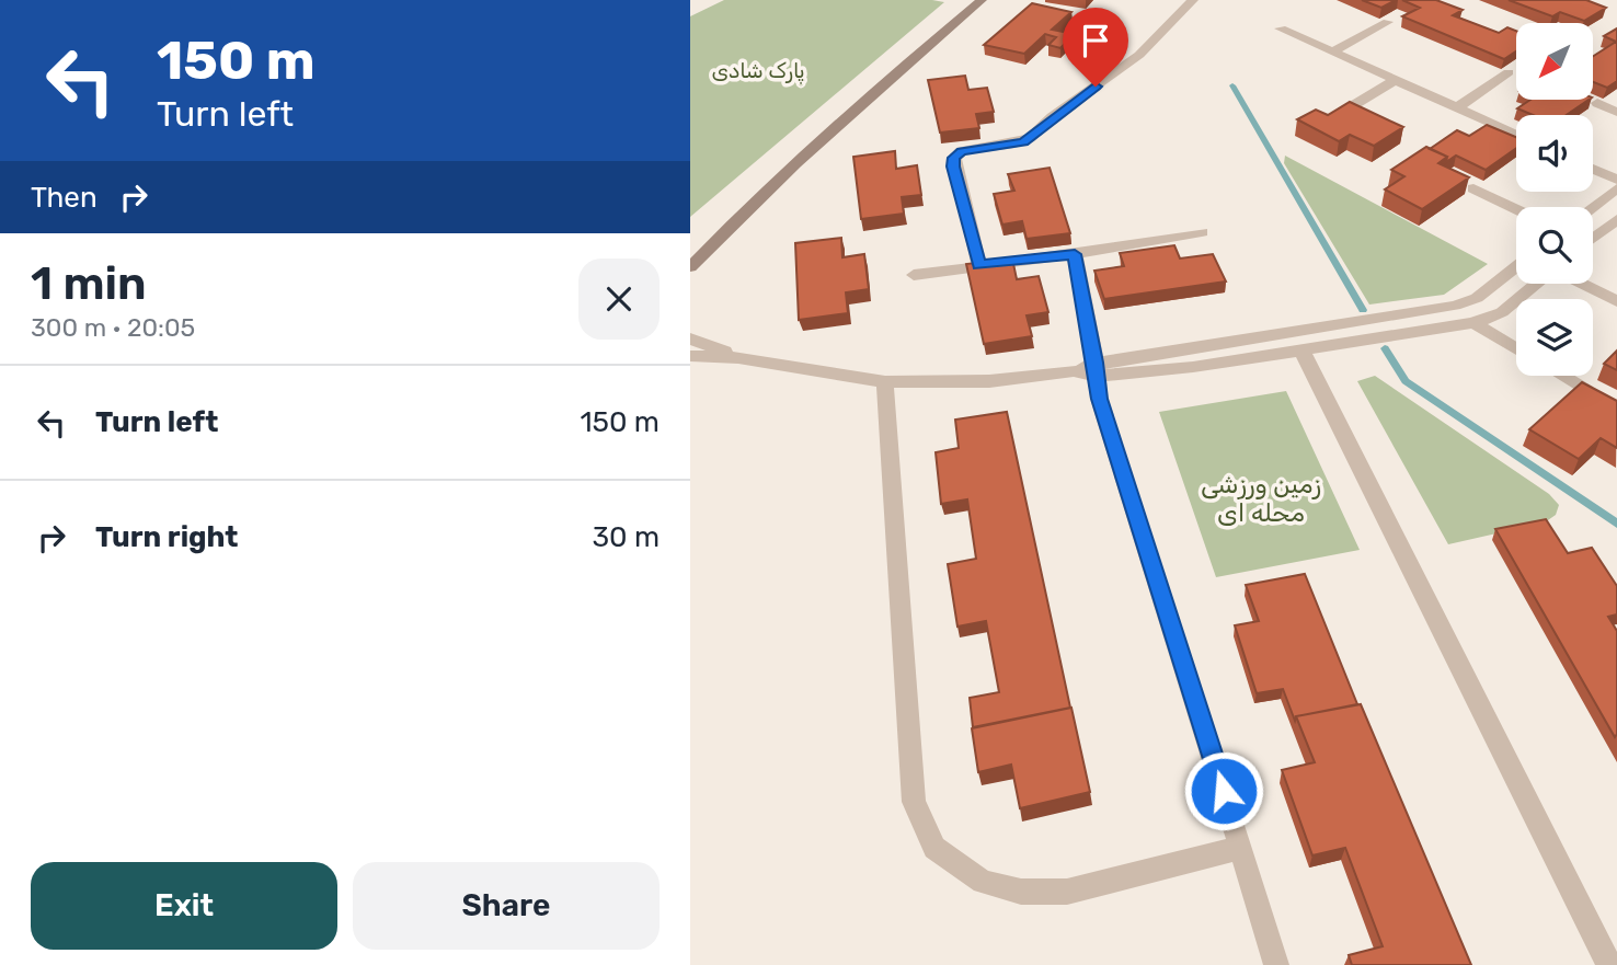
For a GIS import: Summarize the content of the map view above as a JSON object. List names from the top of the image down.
{
  "parks": ["پارک شادی", "زمین ورزشی محله ای"],
  "north": "bottom left",
  "page": {
    "turn": ["150 m", "Turn left"],
    "then": "Then",
    "heading": ["1 min", "300 m · 20:05"],
    "list": [
      {
        "name": "Turn left",
        "value": "150 m"
      },
      {
        "name": "Turn right",
        "value": "30 m"
      }
    ],
    "buttons": ["Exit", "Share"]
  }
}
